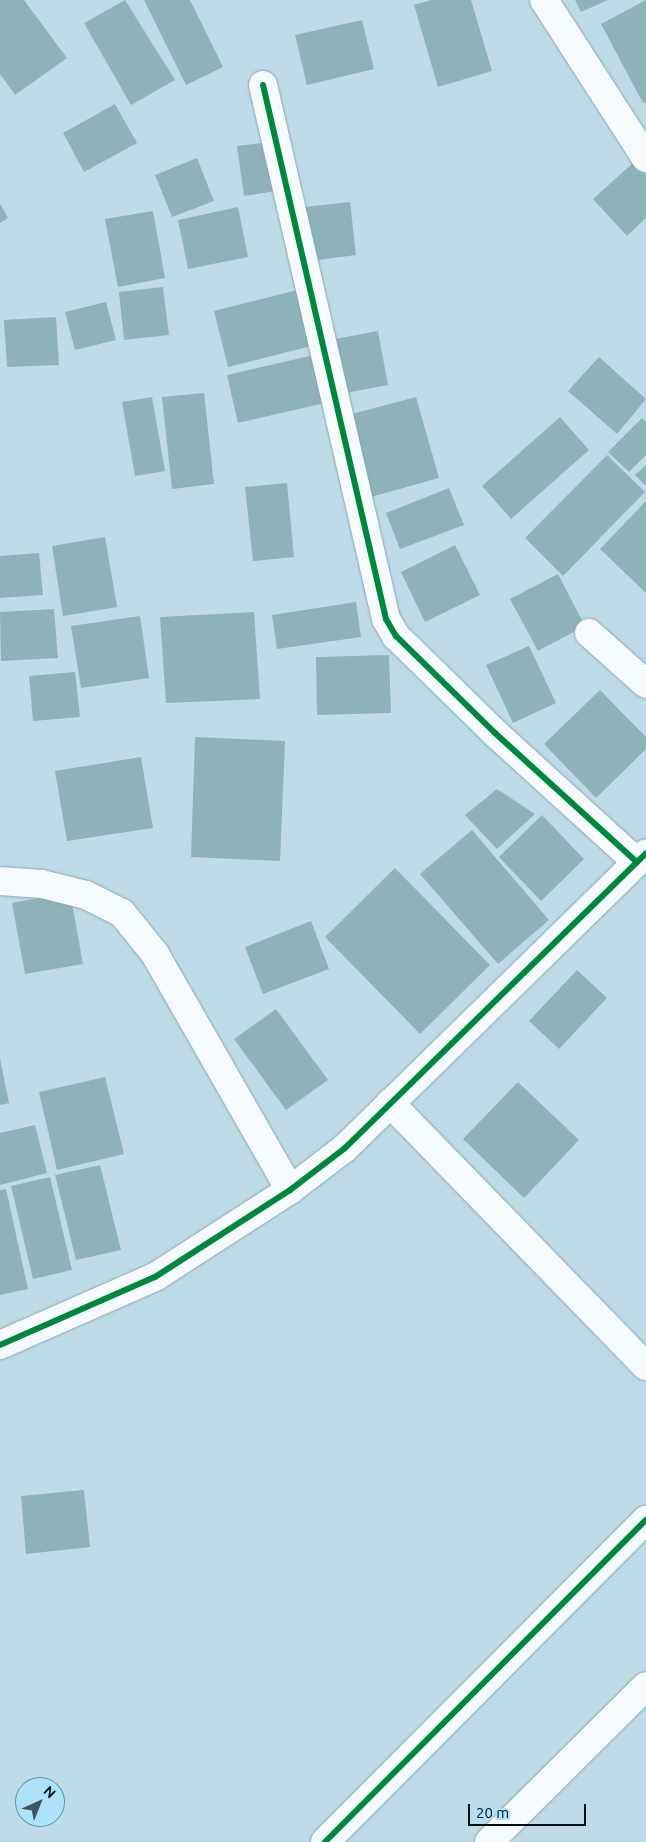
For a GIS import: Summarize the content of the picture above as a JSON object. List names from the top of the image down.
{
  "scale_bar": "20 m",
  "north": "top right"
}
